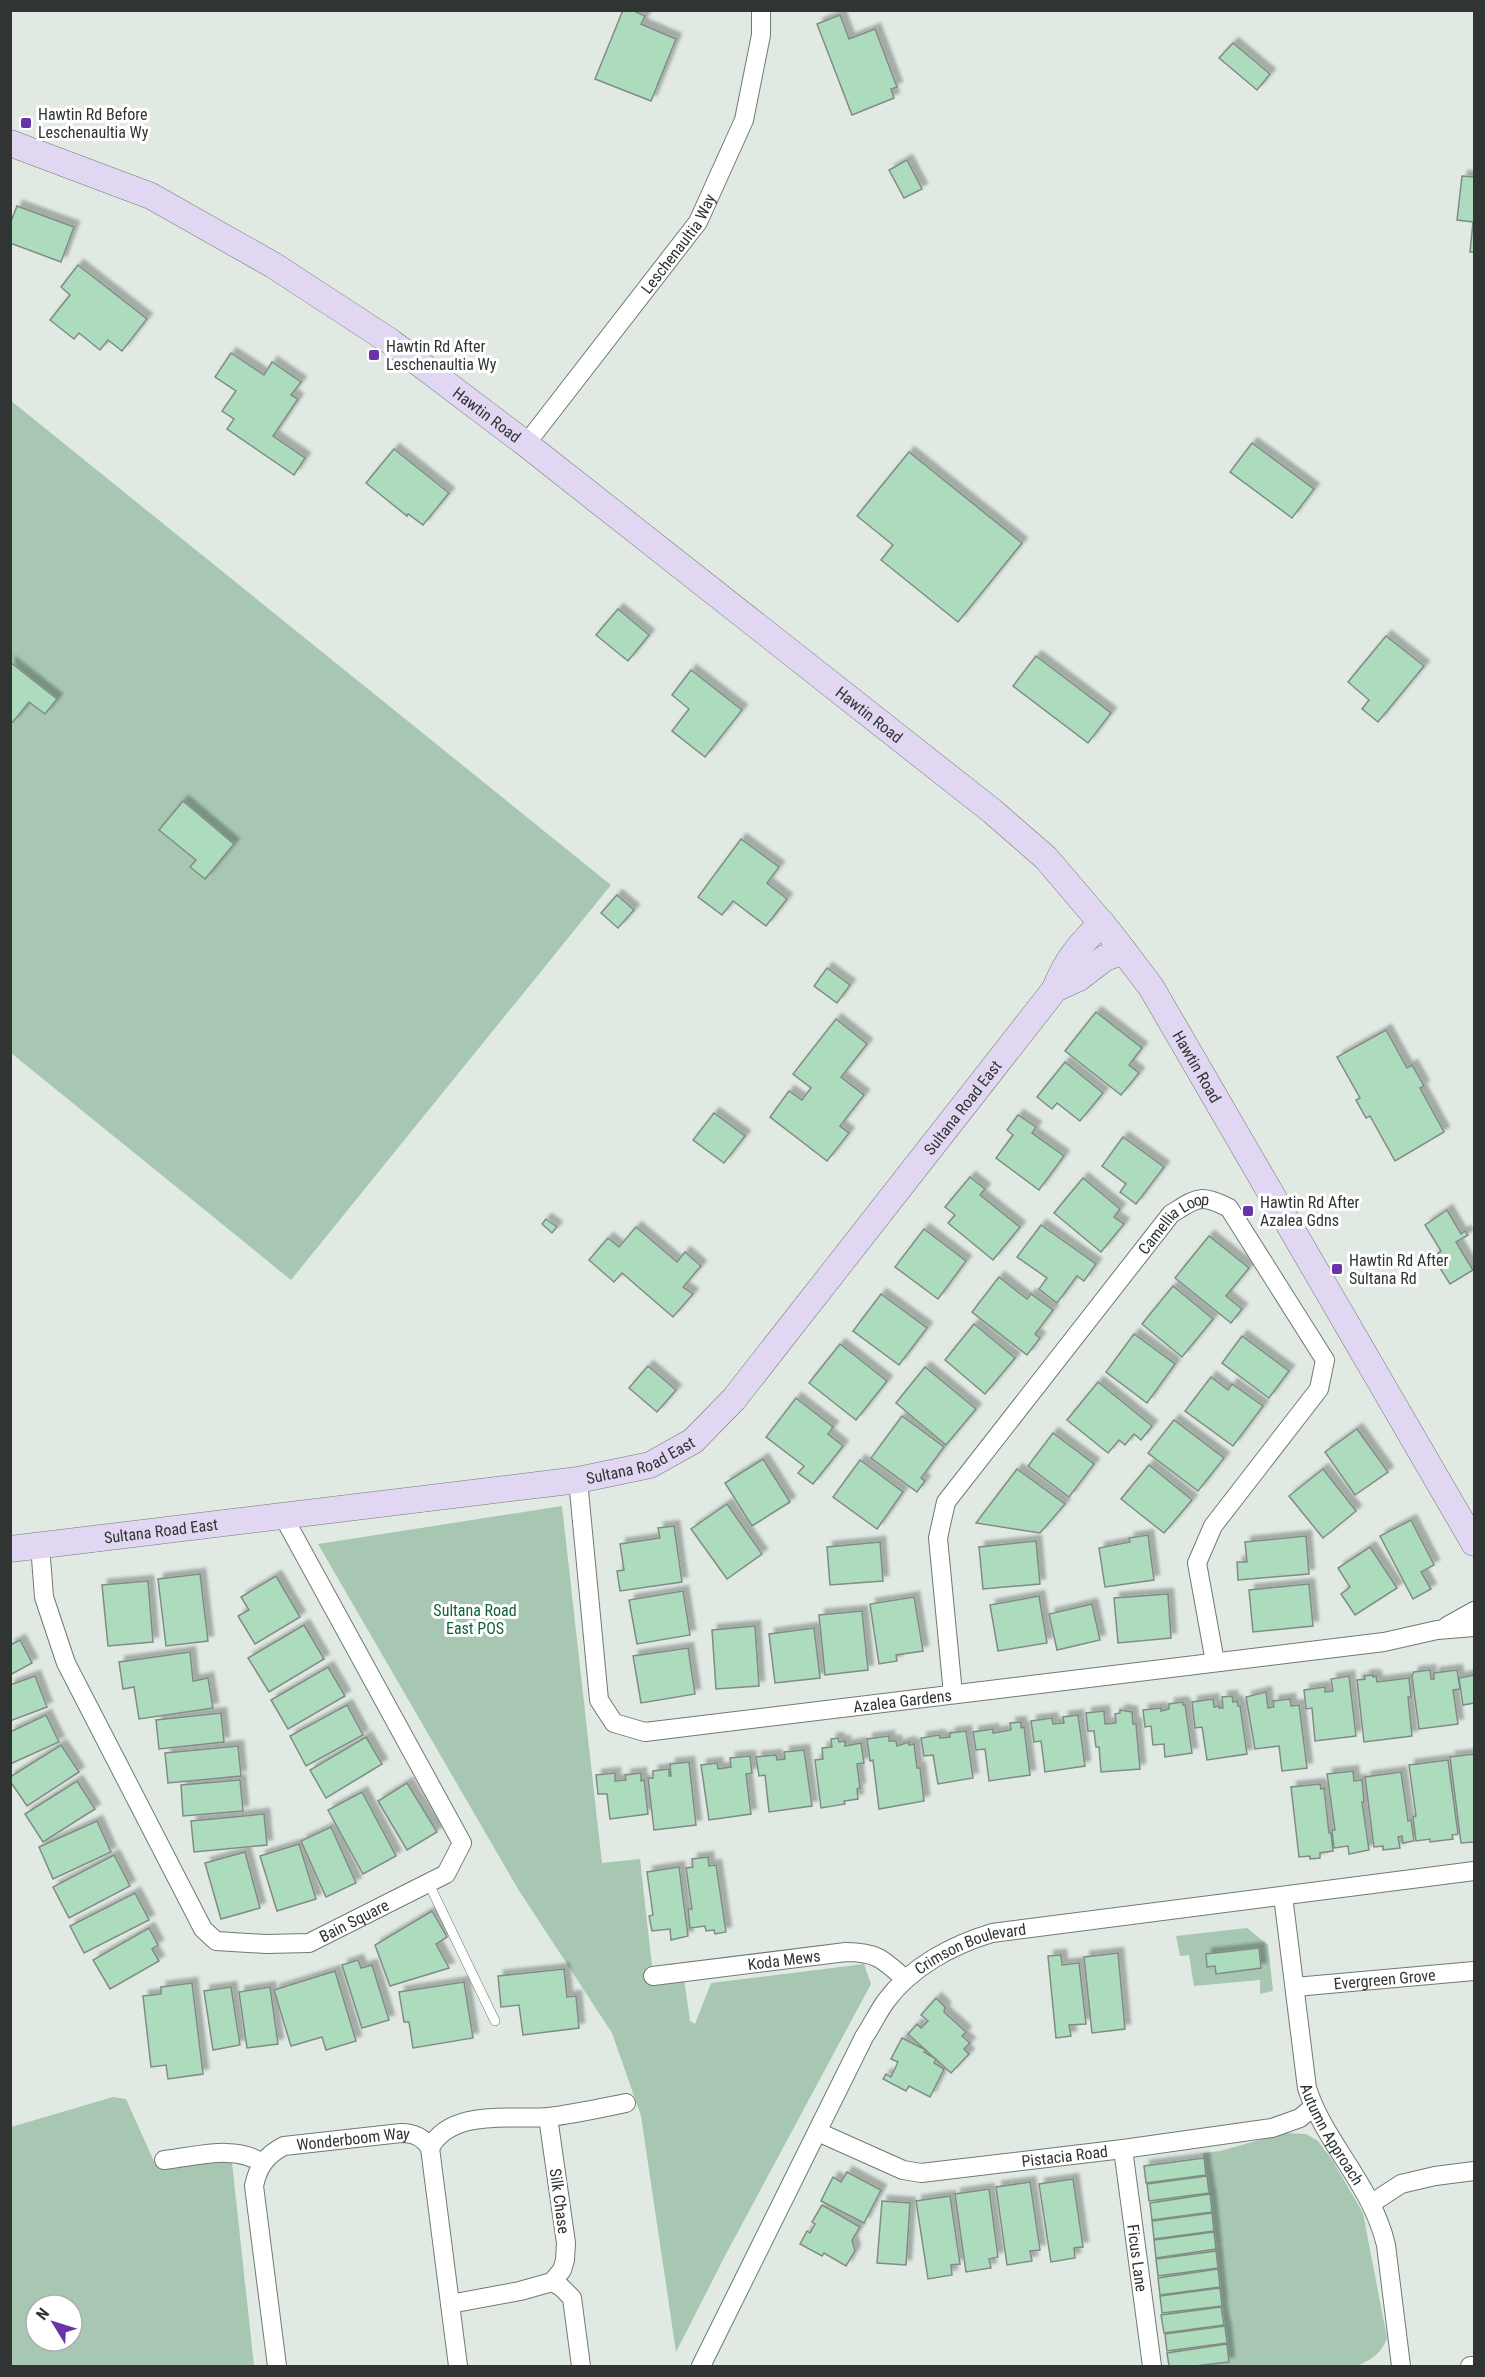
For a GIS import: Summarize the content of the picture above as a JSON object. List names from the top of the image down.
{
  "streets": {
    "main road": ["Hawtin Road", "Sultana Road East"],
    "street": [
      "Leschenaultia Way",
      "Camellia Loop",
      "Azalea Gardens",
      "Bain Square",
      "Crimson Boulevard",
      "Koda Mews",
      "Evergreen Grove",
      "Autumn Approach",
      "Wonderboom Way",
      "Pistacia Road",
      "Silk Chase",
      "Ficus Lane"
    ]
  },
  "crossings": [
    ["Leschenaultia Way", "Hawtin Road"],
    ["Hawtin Road", "Sultana Road East"],
    ["Sultana Road East", "Azalea Gardens"],
    ["Sultana Road East", "Bain Square"],
    ["Camellia Loop", "Azalea Gardens"],
    ["Crimson Boulevard", "Koda Mews"],
    ["Crimson Boulevard", "Autumn Approach"],
    ["Crimson Boulevard", "Pistacia Road"],
    ["Evergreen Grove", "Autumn Approach"],
    ["Autumn Approach", "Pistacia Road"],
    ["Pistacia Road", "Ficus Lane"]
  ],
  "parks": ["Sultana Road East POS"],
  "places": {
    "transit": [
      "Hawtin Rd Before Leschenaultia Wy",
      "Hawtin Rd After Leschenaultia Wy",
      "Hawtin Rd After Azalea Gdns",
      "Hawtin Rd After Sultana Rd"
    ]
  },
  "north": "top left"
}
